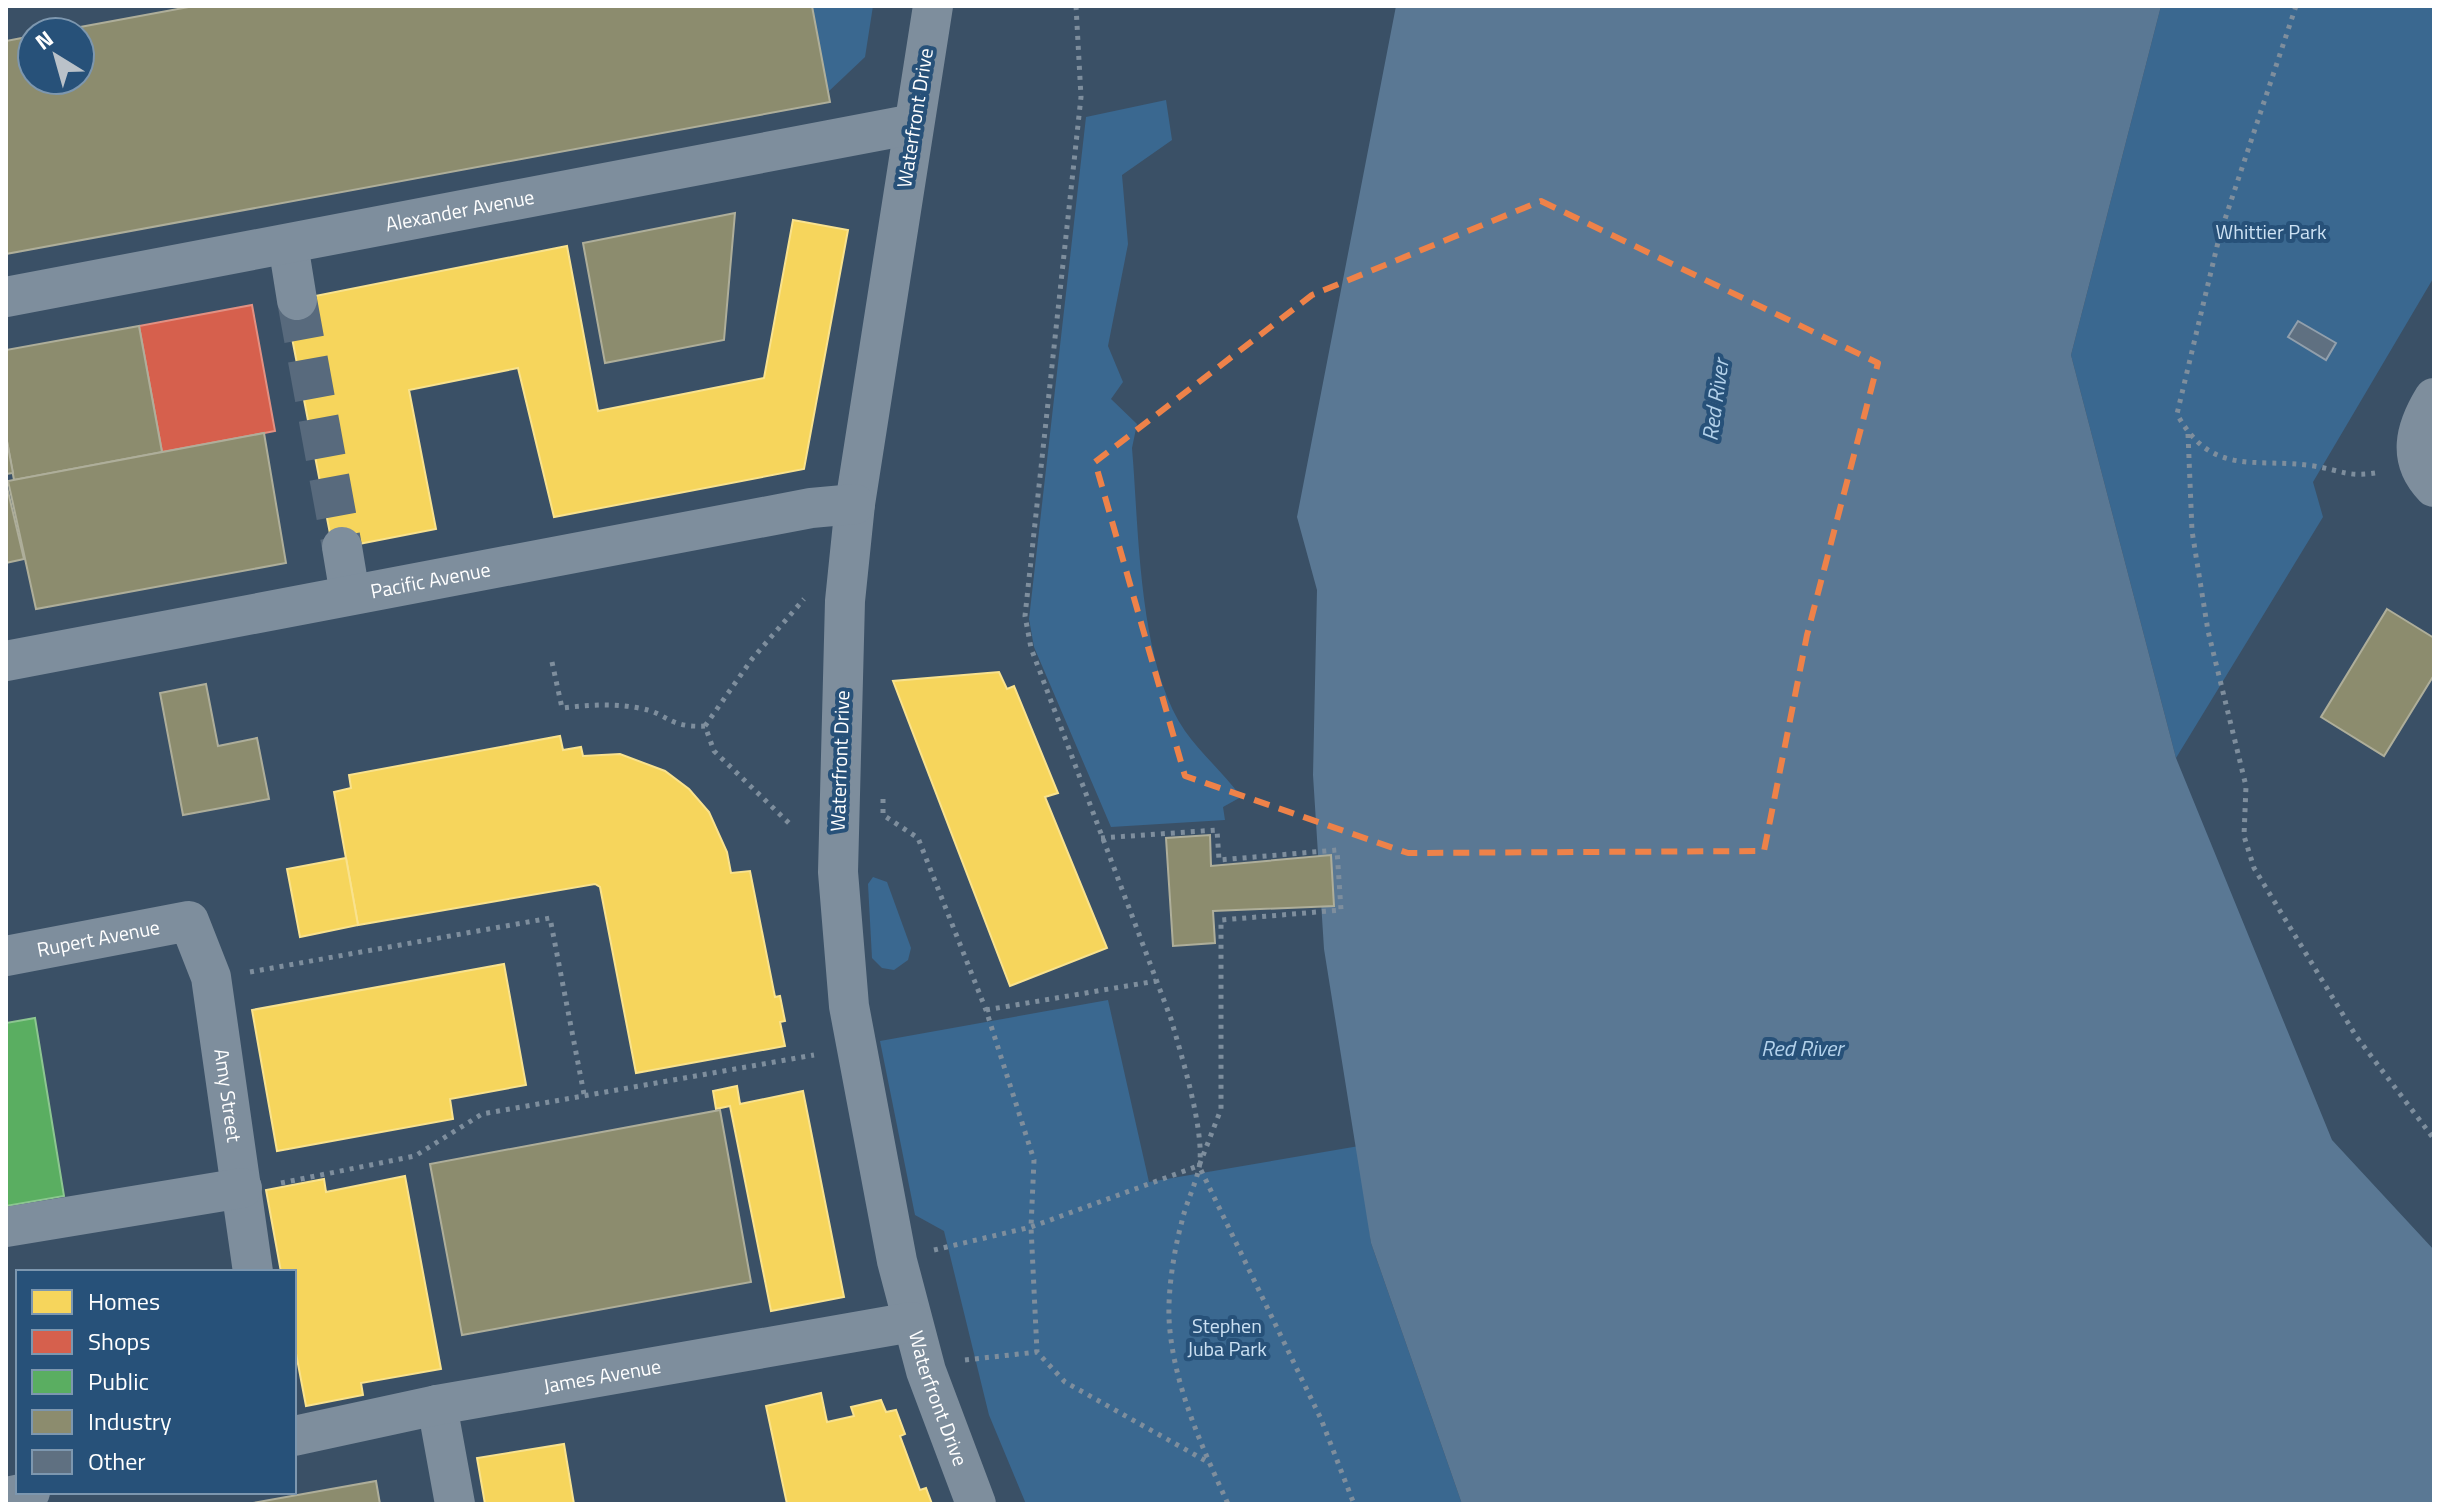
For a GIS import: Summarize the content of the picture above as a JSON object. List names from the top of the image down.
{
  "streets": {
    "street": [
      "Waterfront Drive",
      "Alexander Avenue",
      "Pacific Avenue",
      "Rupert Avenue",
      "Amy Street",
      "James Avenue"
    ]
  },
  "crossings": [
    ["Waterfront Drive", "Alexander Avenue"],
    ["Waterfront Drive", "Pacific Avenue"],
    ["Waterfront Drive", "James Avenue"],
    ["Rupert Avenue", "Amy Street"]
  ],
  "water": ["Red River"],
  "parks": ["Whittier Park", "Stephen Juba Park"],
  "legend": [
    "Homes",
    "Shops",
    "Public",
    "Industry",
    "Other"
  ],
  "north": "top left"
}
